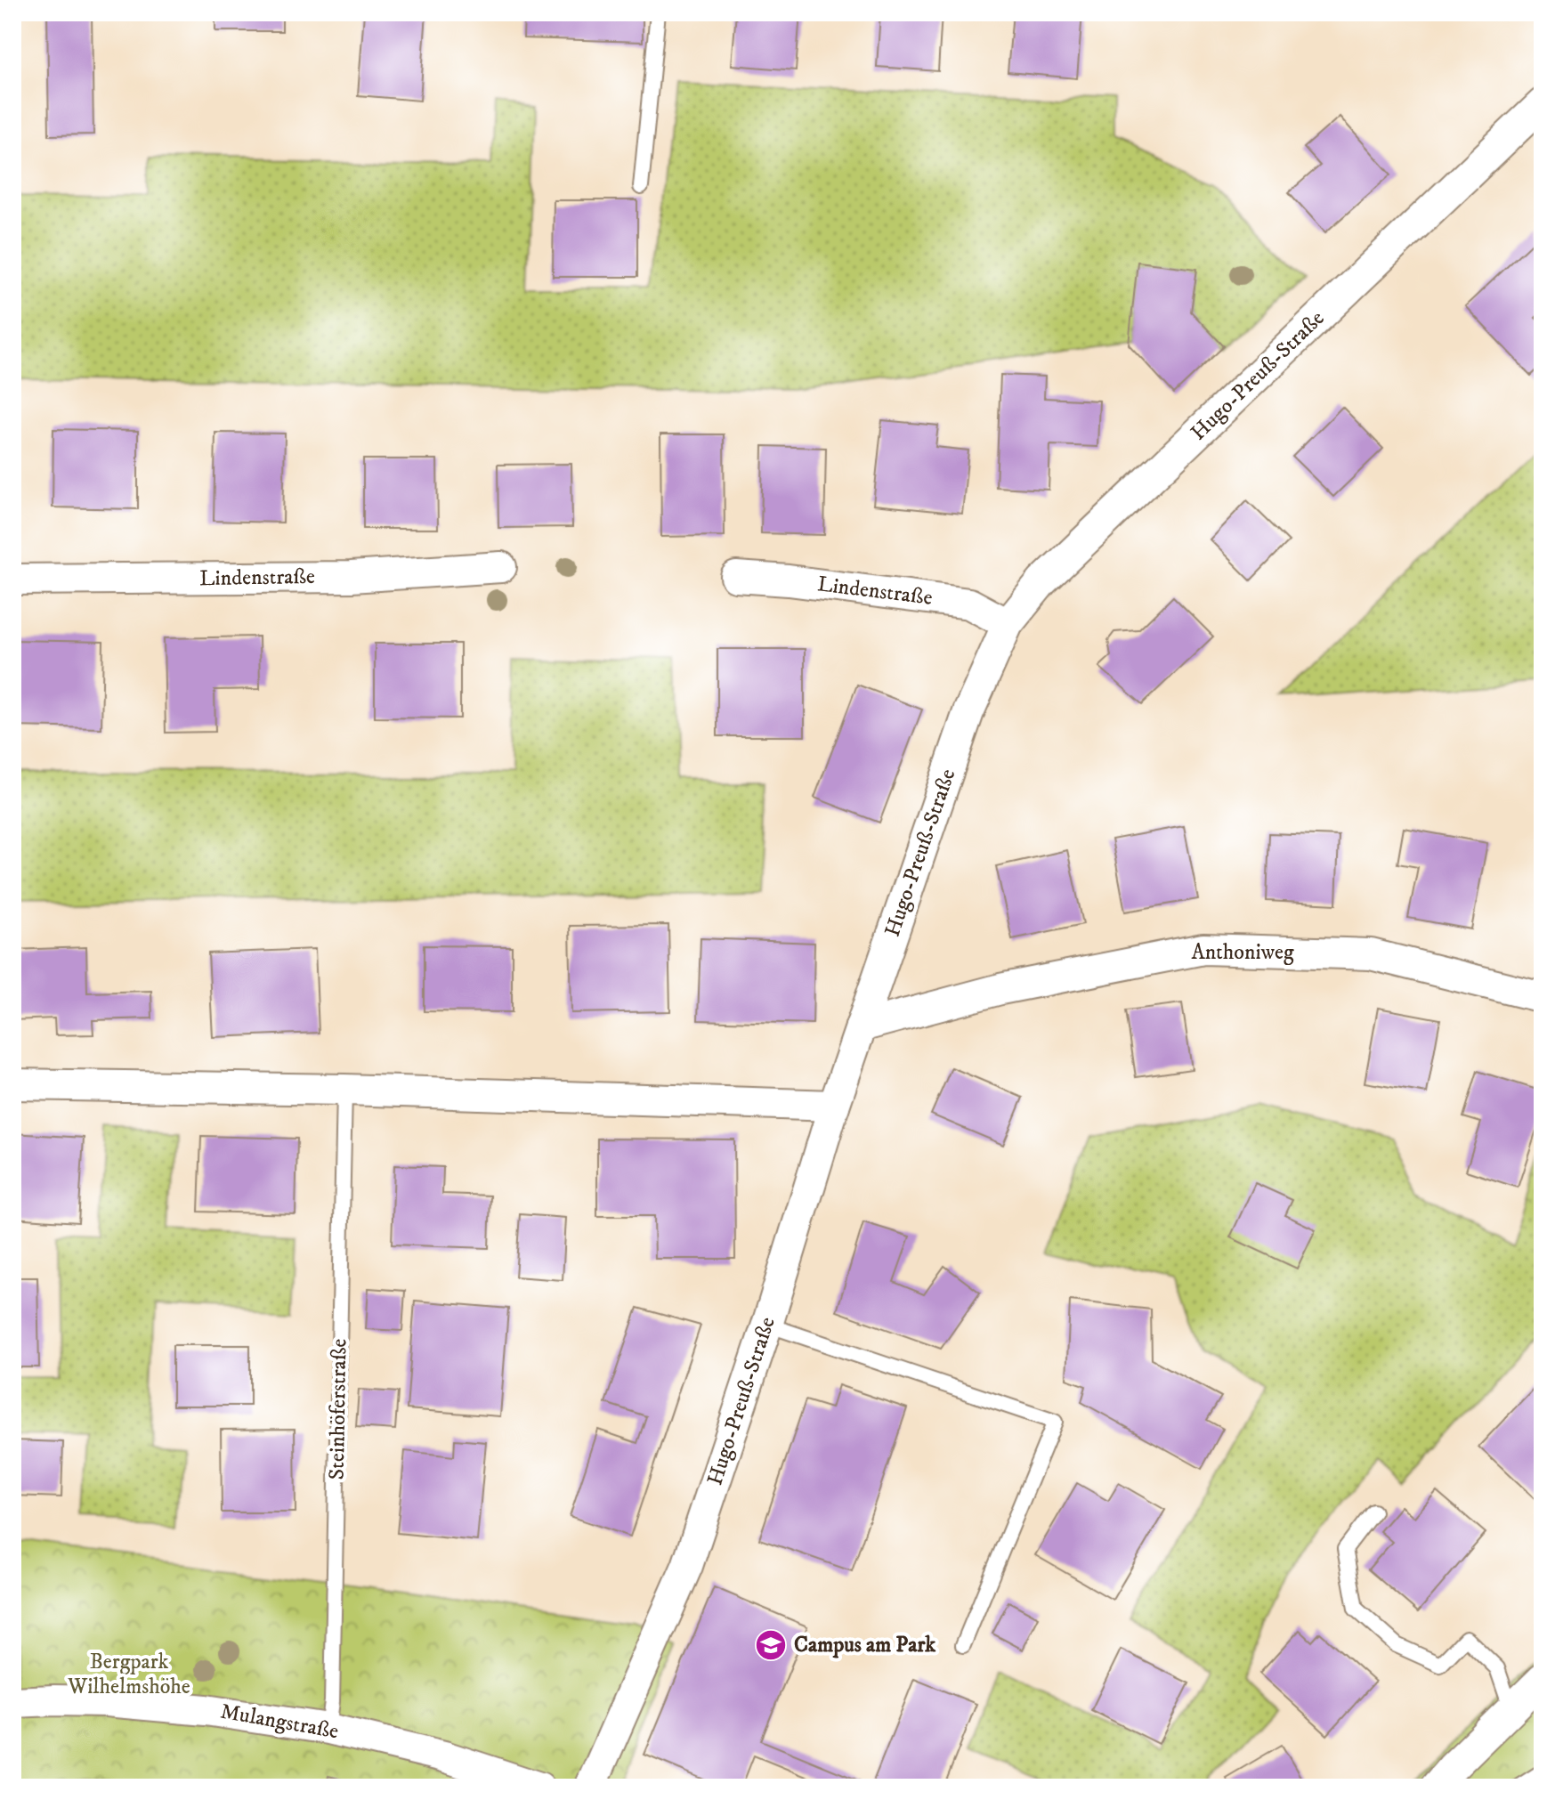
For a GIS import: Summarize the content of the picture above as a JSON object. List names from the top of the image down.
{
  "streets": {
    "street": [
      "Hugo-Preuß-Straße",
      "Lindenstraße",
      "Anthoniweg",
      "Mulangstraße"
    ],
    "lane": ["Steinhöferstraße"]
  },
  "crossings": [
    ["Hugo-Preuß-Straße", "Lindenstraße"],
    ["Hugo-Preuß-Straße", "Anthoniweg"],
    ["Steinhöferstraße", "Mulangstraße"]
  ],
  "parks": ["Bergpark Wilhelmshöhe"],
  "places": {
    "school or university": ["Campus am Park"]
  }
}
